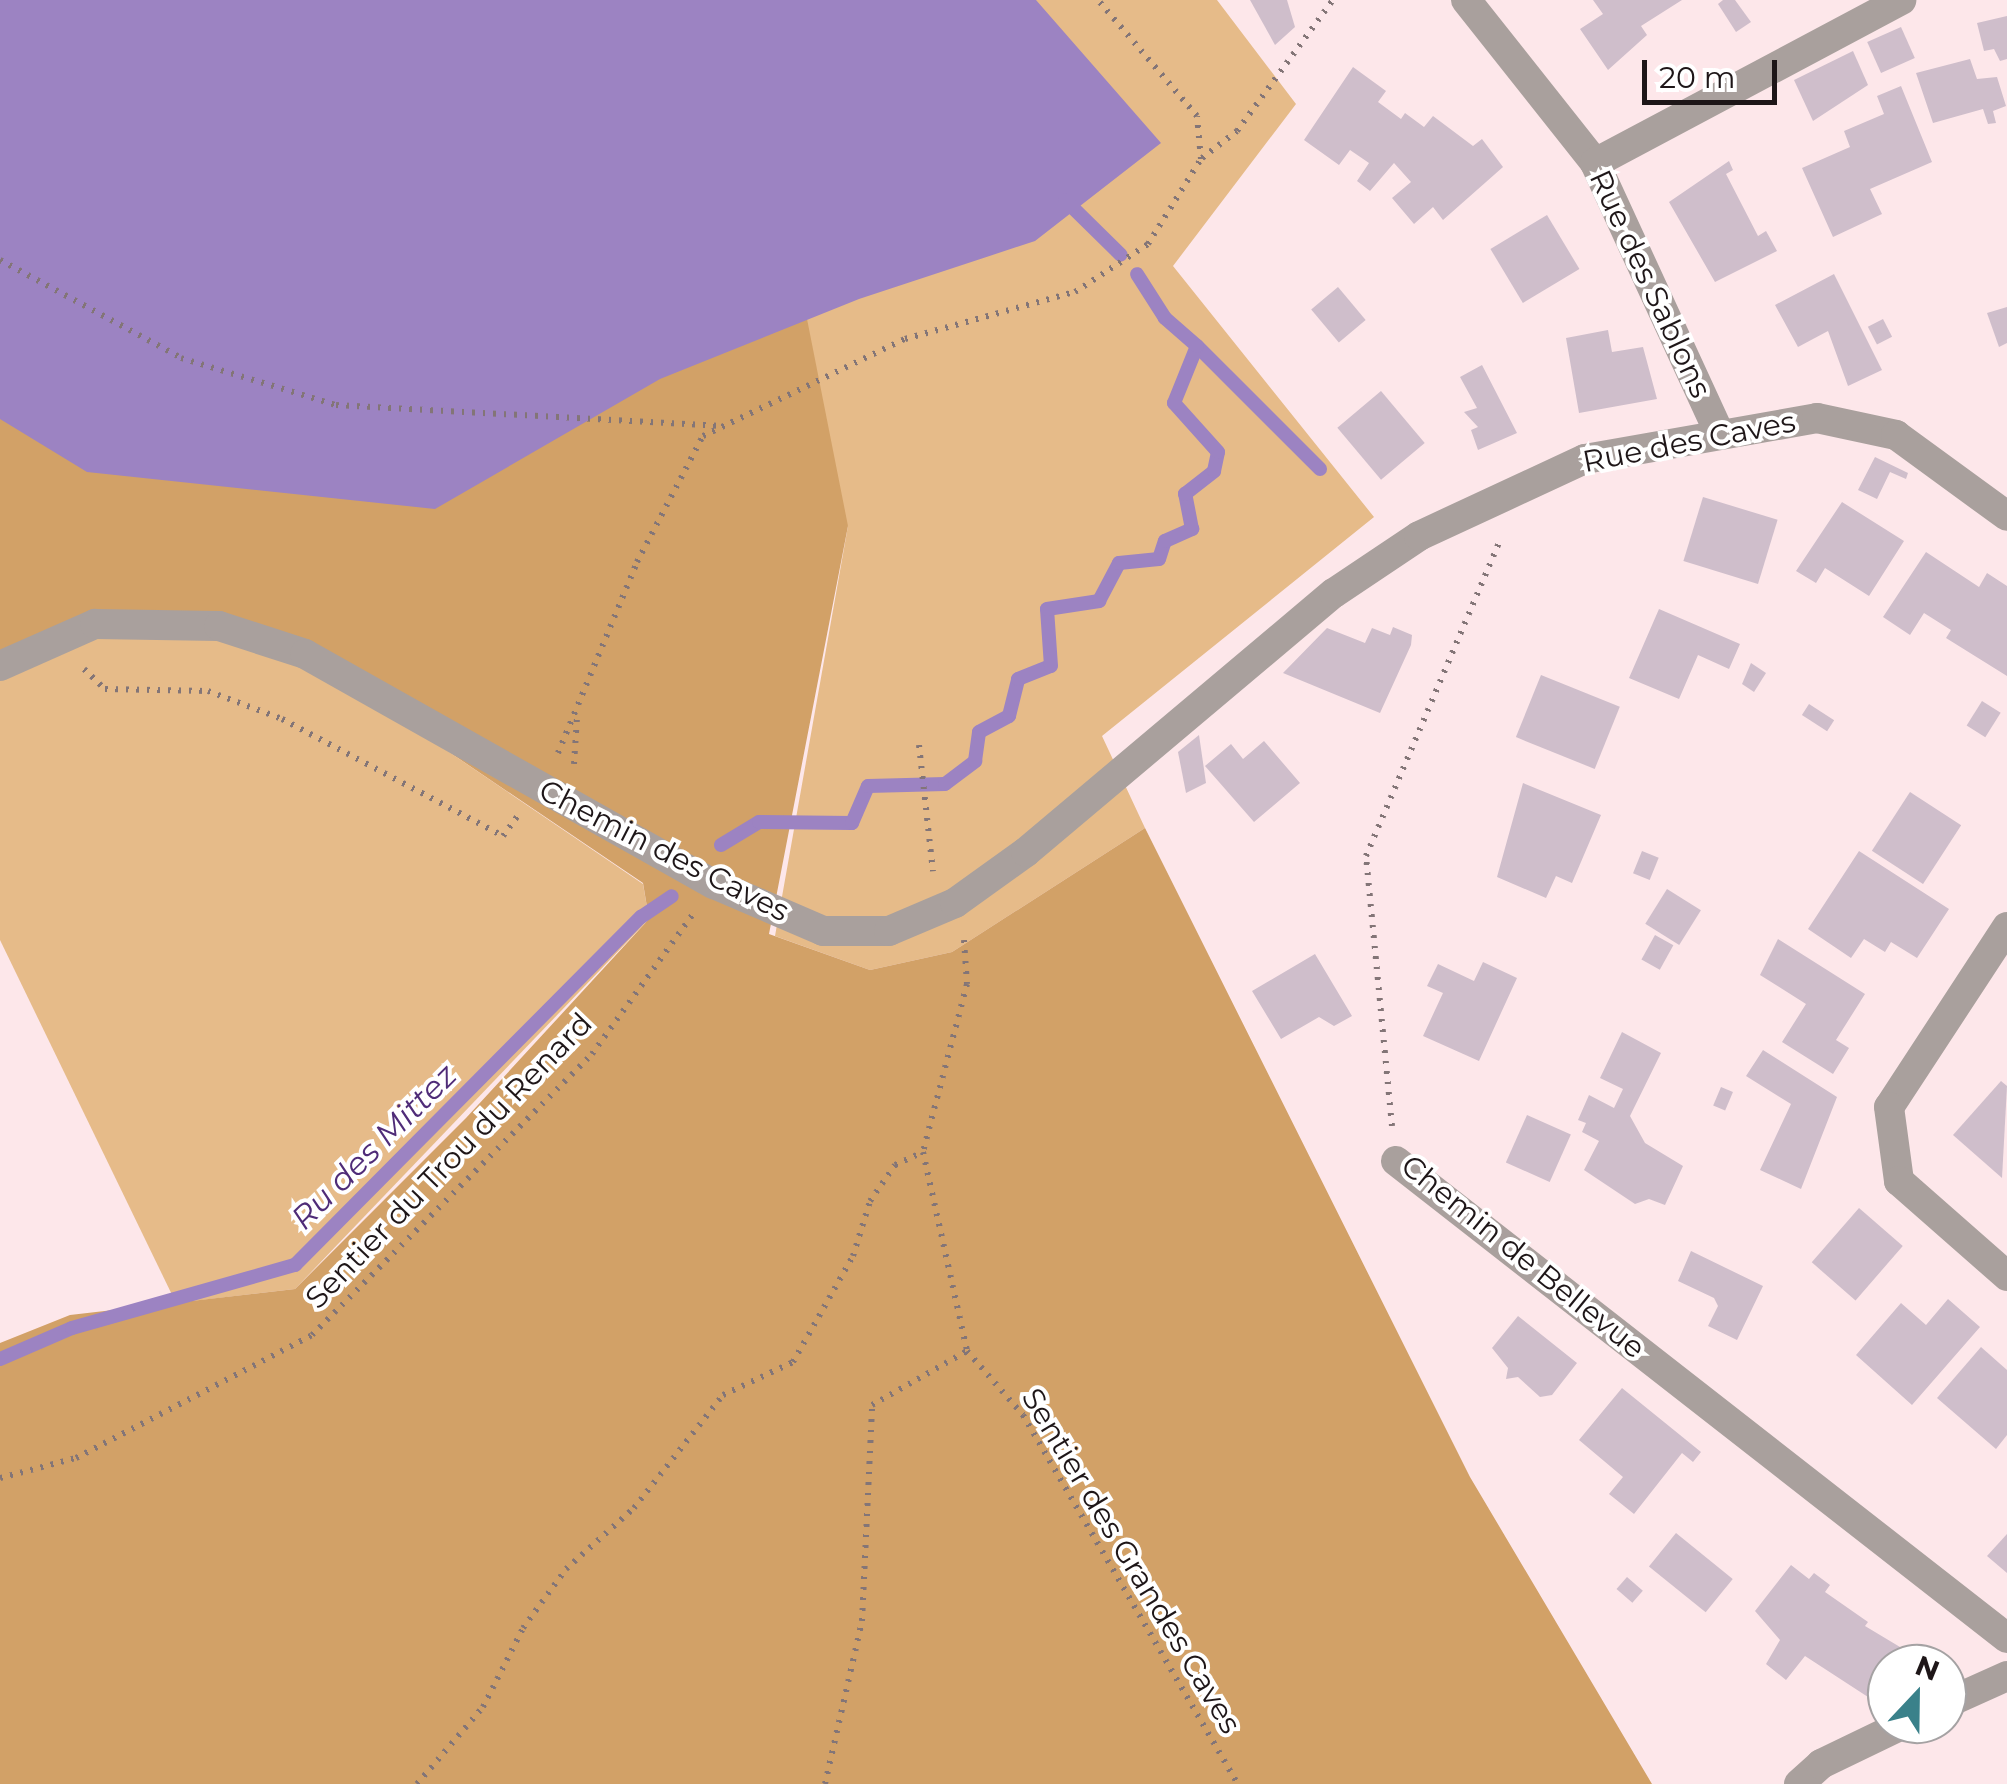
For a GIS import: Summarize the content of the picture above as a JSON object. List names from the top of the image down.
{
  "streets": {
    "street": [
      "Rue des Sablons",
      "Rue des Caves",
      "Chemin des Caves",
      "Chemin de Bellevue"
    ],
    "path": ["Sentier du Trou du Renard", "Sentier des Grandes Caves"]
  },
  "crossings": [
    ["Rue des Sablons", "Rue des Caves"],
    ["Rue des Caves", "Chemin des Caves"],
    ["Rue des Caves", "Chemin de Bellevue"],
    ["Chemin des Caves", "Sentier du Trou du Renard"],
    ["Chemin des Caves", "Sentier des Grandes Caves"]
  ],
  "water": ["Ru des Mittez"],
  "scale_bar": "20 m",
  "north": "top"
}
